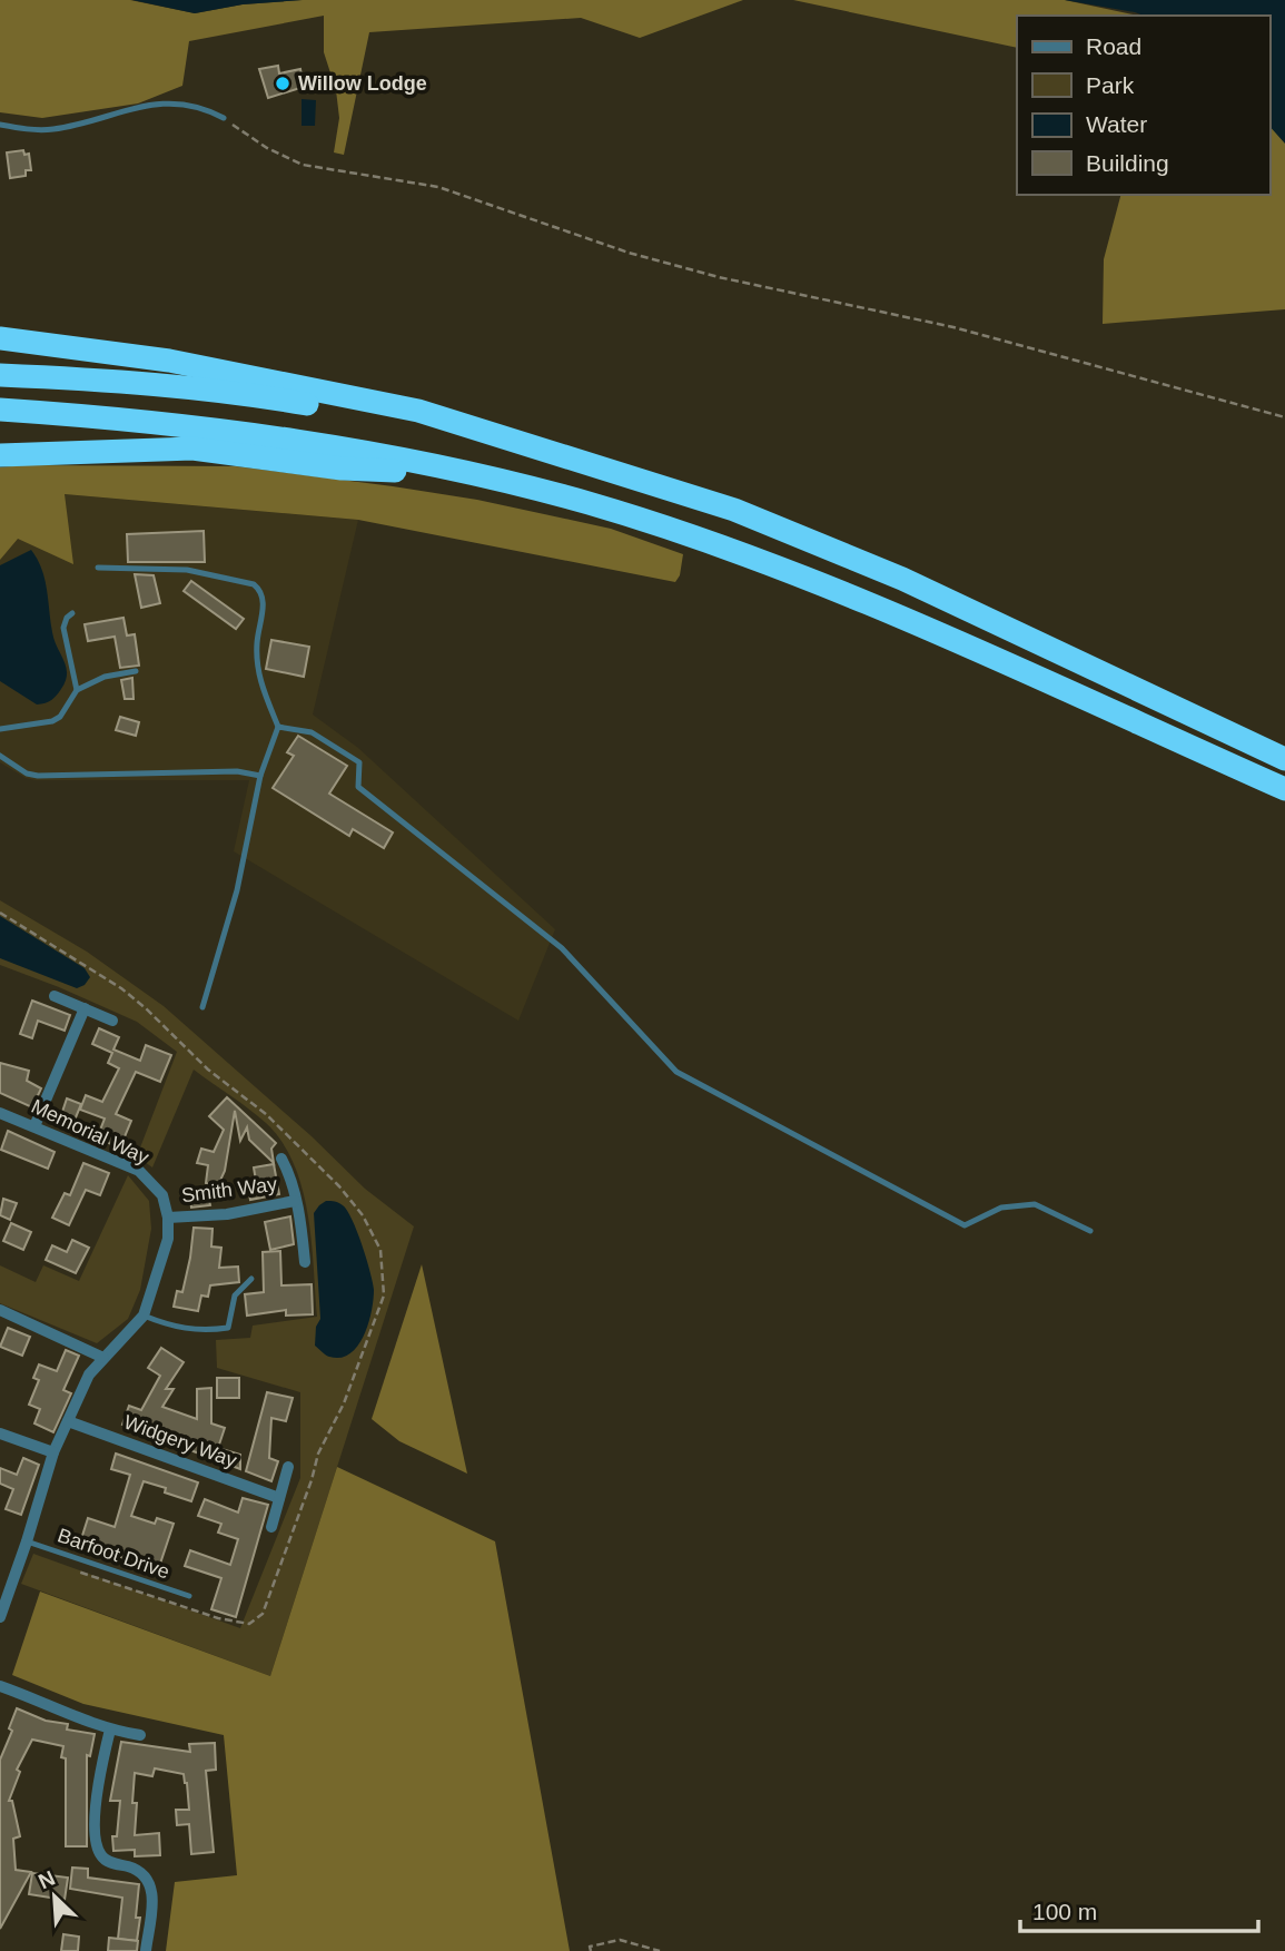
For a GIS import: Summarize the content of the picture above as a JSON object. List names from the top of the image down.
{
  "streets": {
    "street": ["Memorial Way", "Smith Way", "Widgery Way"],
    "lane": ["Barfoot Drive"]
  },
  "crossings": [
    ["Memorial Way", "Smith Way"]
  ],
  "places": ["Willow Lodge"],
  "legend": [
    "Road",
    "Park",
    "Water",
    "Building"
  ],
  "scale_bar": "100 m",
  "north": "top left"
}
